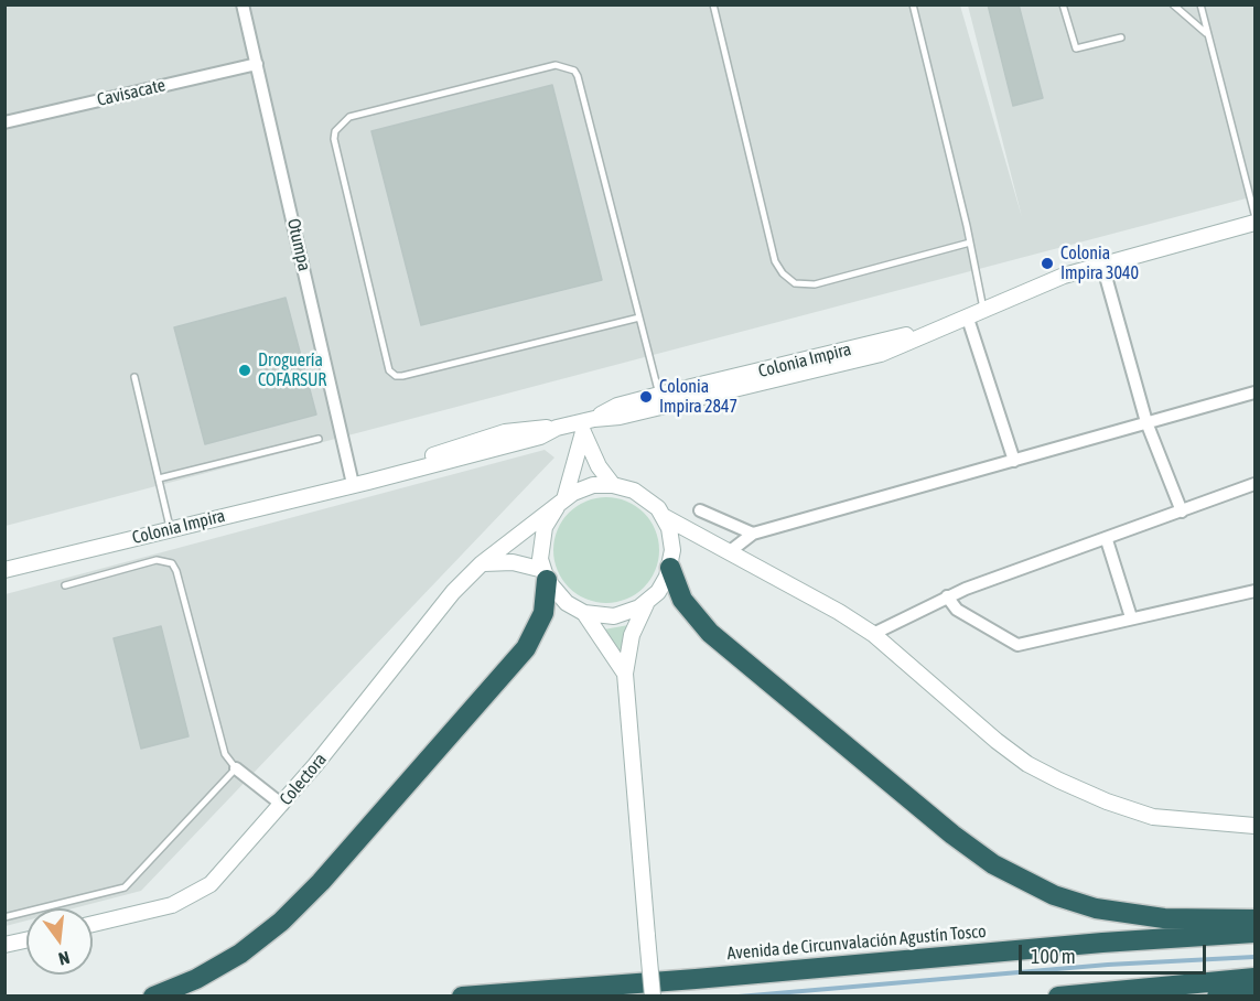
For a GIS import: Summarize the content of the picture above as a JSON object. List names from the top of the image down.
{
  "streets": {
    "highway": ["Avenida de Circunvalación Agustín Tosco"],
    "main road": ["Colonia Impira", "Colectora"],
    "street": ["Cavisacate", "Otumpa"]
  },
  "crossings": [
    ["Cavisacate", "Otumpa"],
    ["Otumpa", "Colonia Impira"]
  ],
  "places": ["Colonia Impira 3040", "Droguería COFARSUR", "Colonia Impira 2847"],
  "scale_bar": "100 m",
  "north": "bottom"
}
